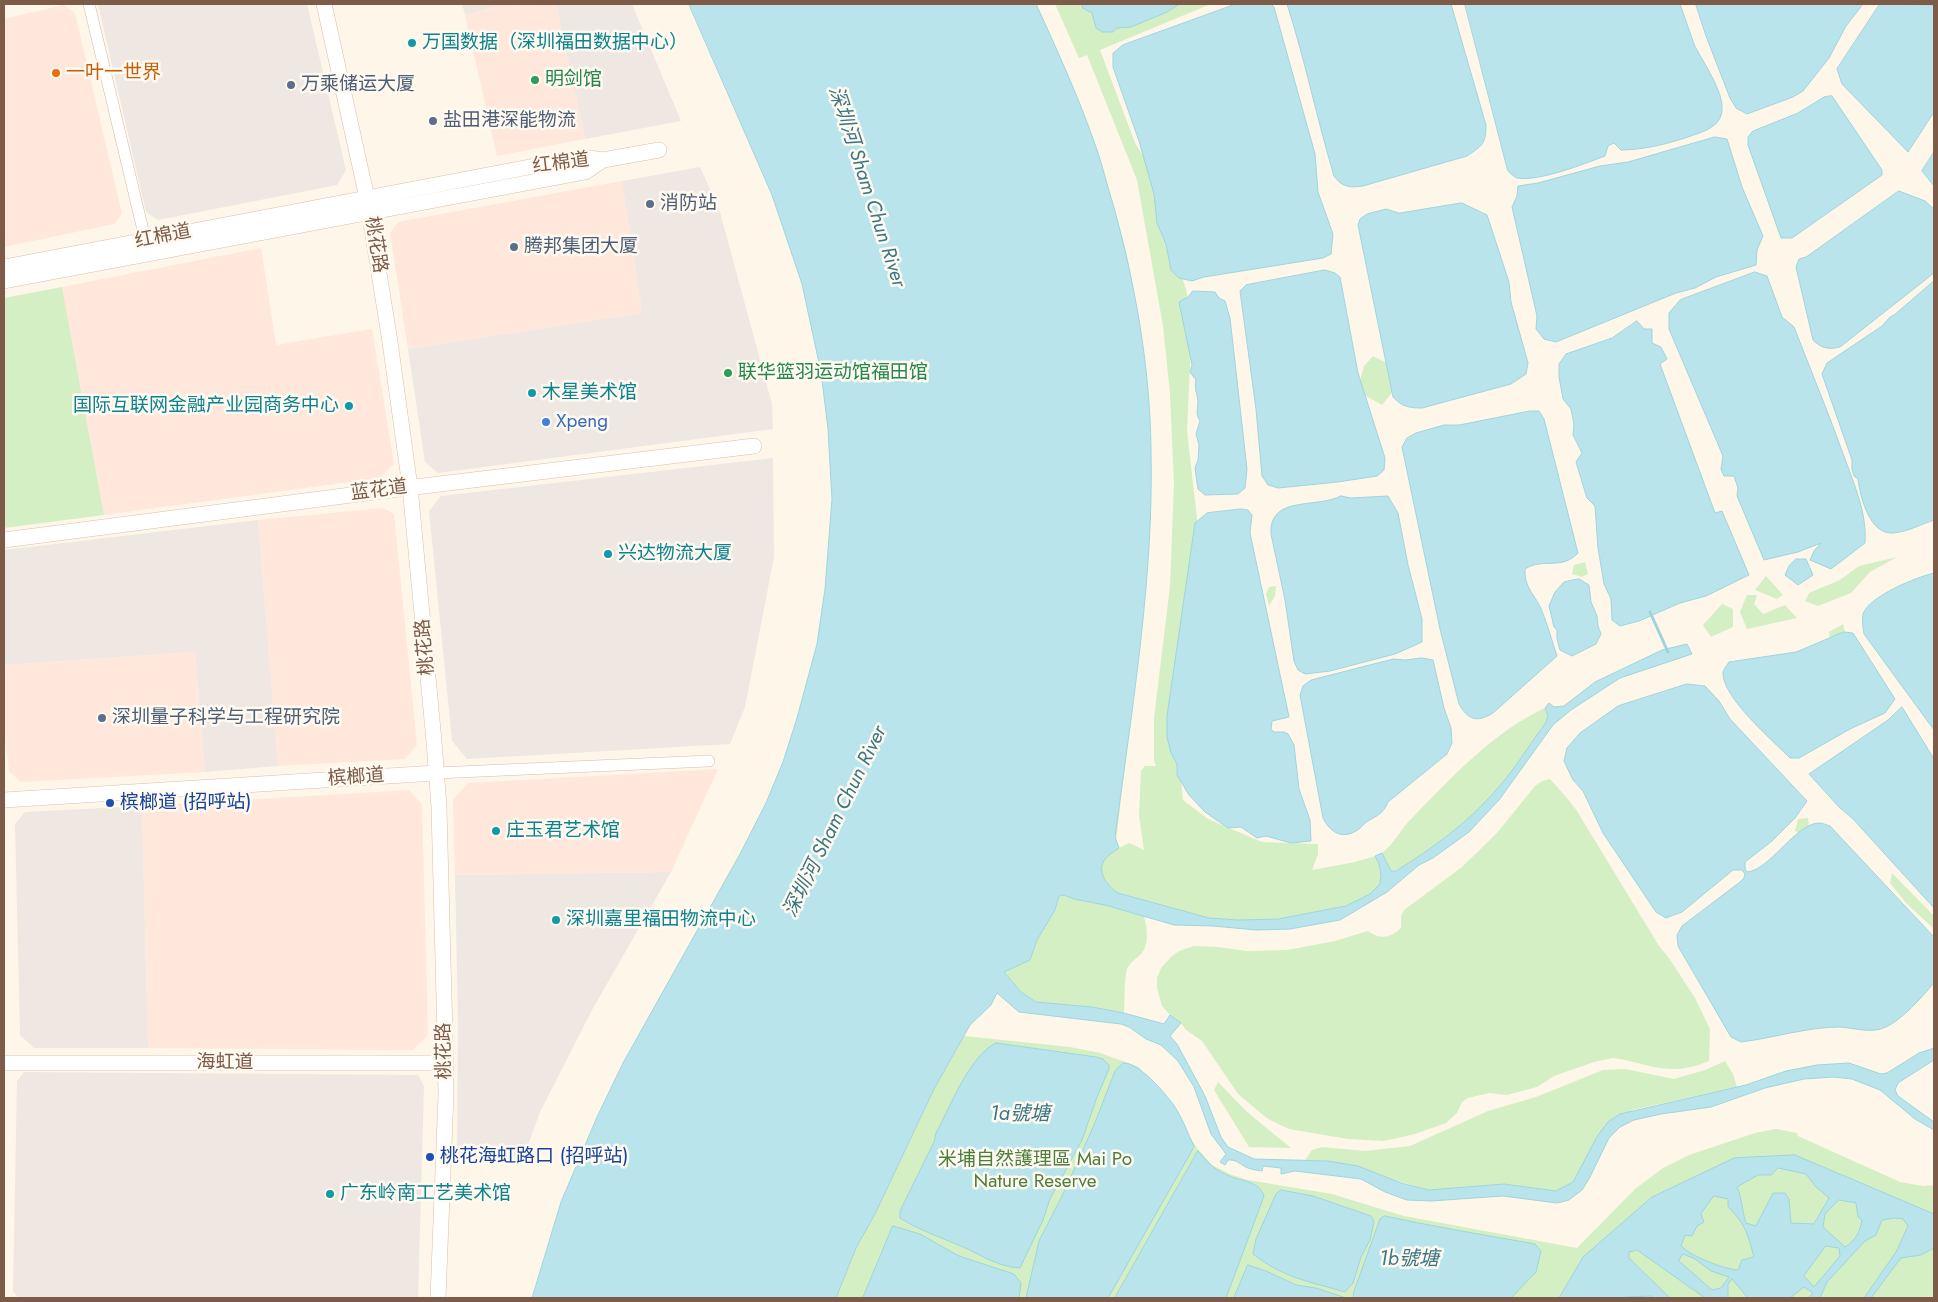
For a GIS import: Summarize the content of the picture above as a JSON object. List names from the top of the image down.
{
  "streets": {
    "main road": [
      "红棉道",
      "桃花路",
      "蓝花道",
      "槟榔道",
      "海虹道"
    ]
  },
  "crossings": [
    ["红棉道", "桃花路"],
    ["桃花路", "蓝花道"],
    ["桃花路", "槟榔道"],
    ["桃花路", "海虹道"]
  ],
  "water": ["深圳河 Sham Chun River", "1a號塘", "1b號塘"],
  "parks": ["米埔自然護理區 Mai Po Nature Reserve"],
  "places": [
    "万国数据（深圳福田数据中心）",
    "一叶一世界",
    "明剑馆",
    "万乘储运大厦",
    "盐田港深能物流",
    "消防站",
    "腾邦集团大厦",
    "联华篮羽运动馆福田馆",
    "木星美术馆",
    "国际互联网金融产业园商务中心",
    "Xpeng",
    "兴达物流大厦",
    "深圳量子科学与工程研究院",
    "槟榔道 (招呼站)",
    "庄玉君艺术馆",
    "深圳嘉里福田物流中心",
    "桃花海虹路口 (招呼站)",
    "广东岭南工艺美术馆"
  ]
}
